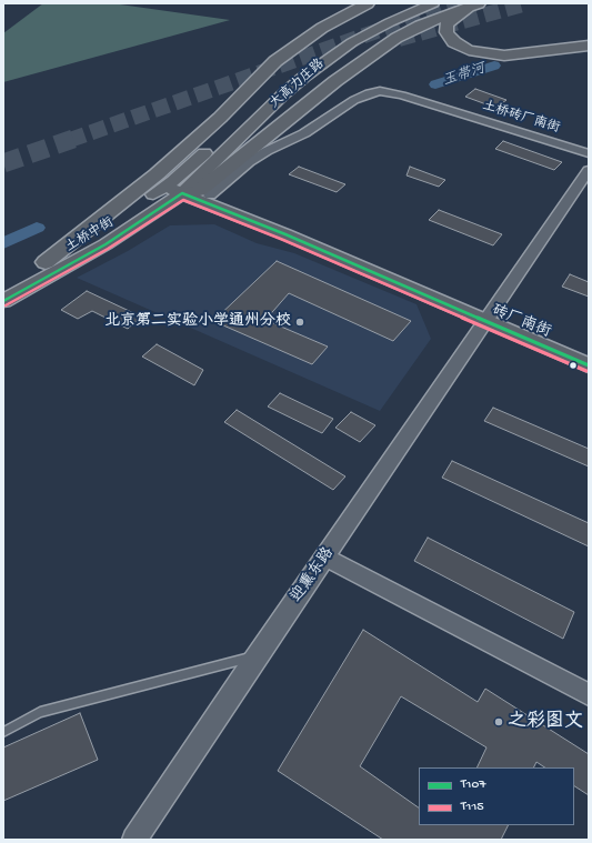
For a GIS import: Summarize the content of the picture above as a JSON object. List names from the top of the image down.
{
  "streets": {
    "main road": ["大高力庄路", "土桥中街", "砖厂南街"],
    "street": ["土桥砖厂南街", "迎熏东路"]
  },
  "crossings": [
    ["大高力庄路", "土桥砖厂南街"],
    ["大高力庄路", "土桥中街"],
    ["大高力庄路", "砖厂南街"],
    ["土桥砖厂南街", "土桥中街"],
    ["土桥砖厂南街", "砖厂南街"],
    ["土桥中街", "砖厂南街"],
    ["砖厂南街", "迎熏东路"]
  ],
  "water": ["玉带河"],
  "places": ["北京第二实验小学通州分校", "之彩图文"],
  "lines": ["transit line T107", "transit line T115"],
  "legend": ["T107", "T115"]
}
